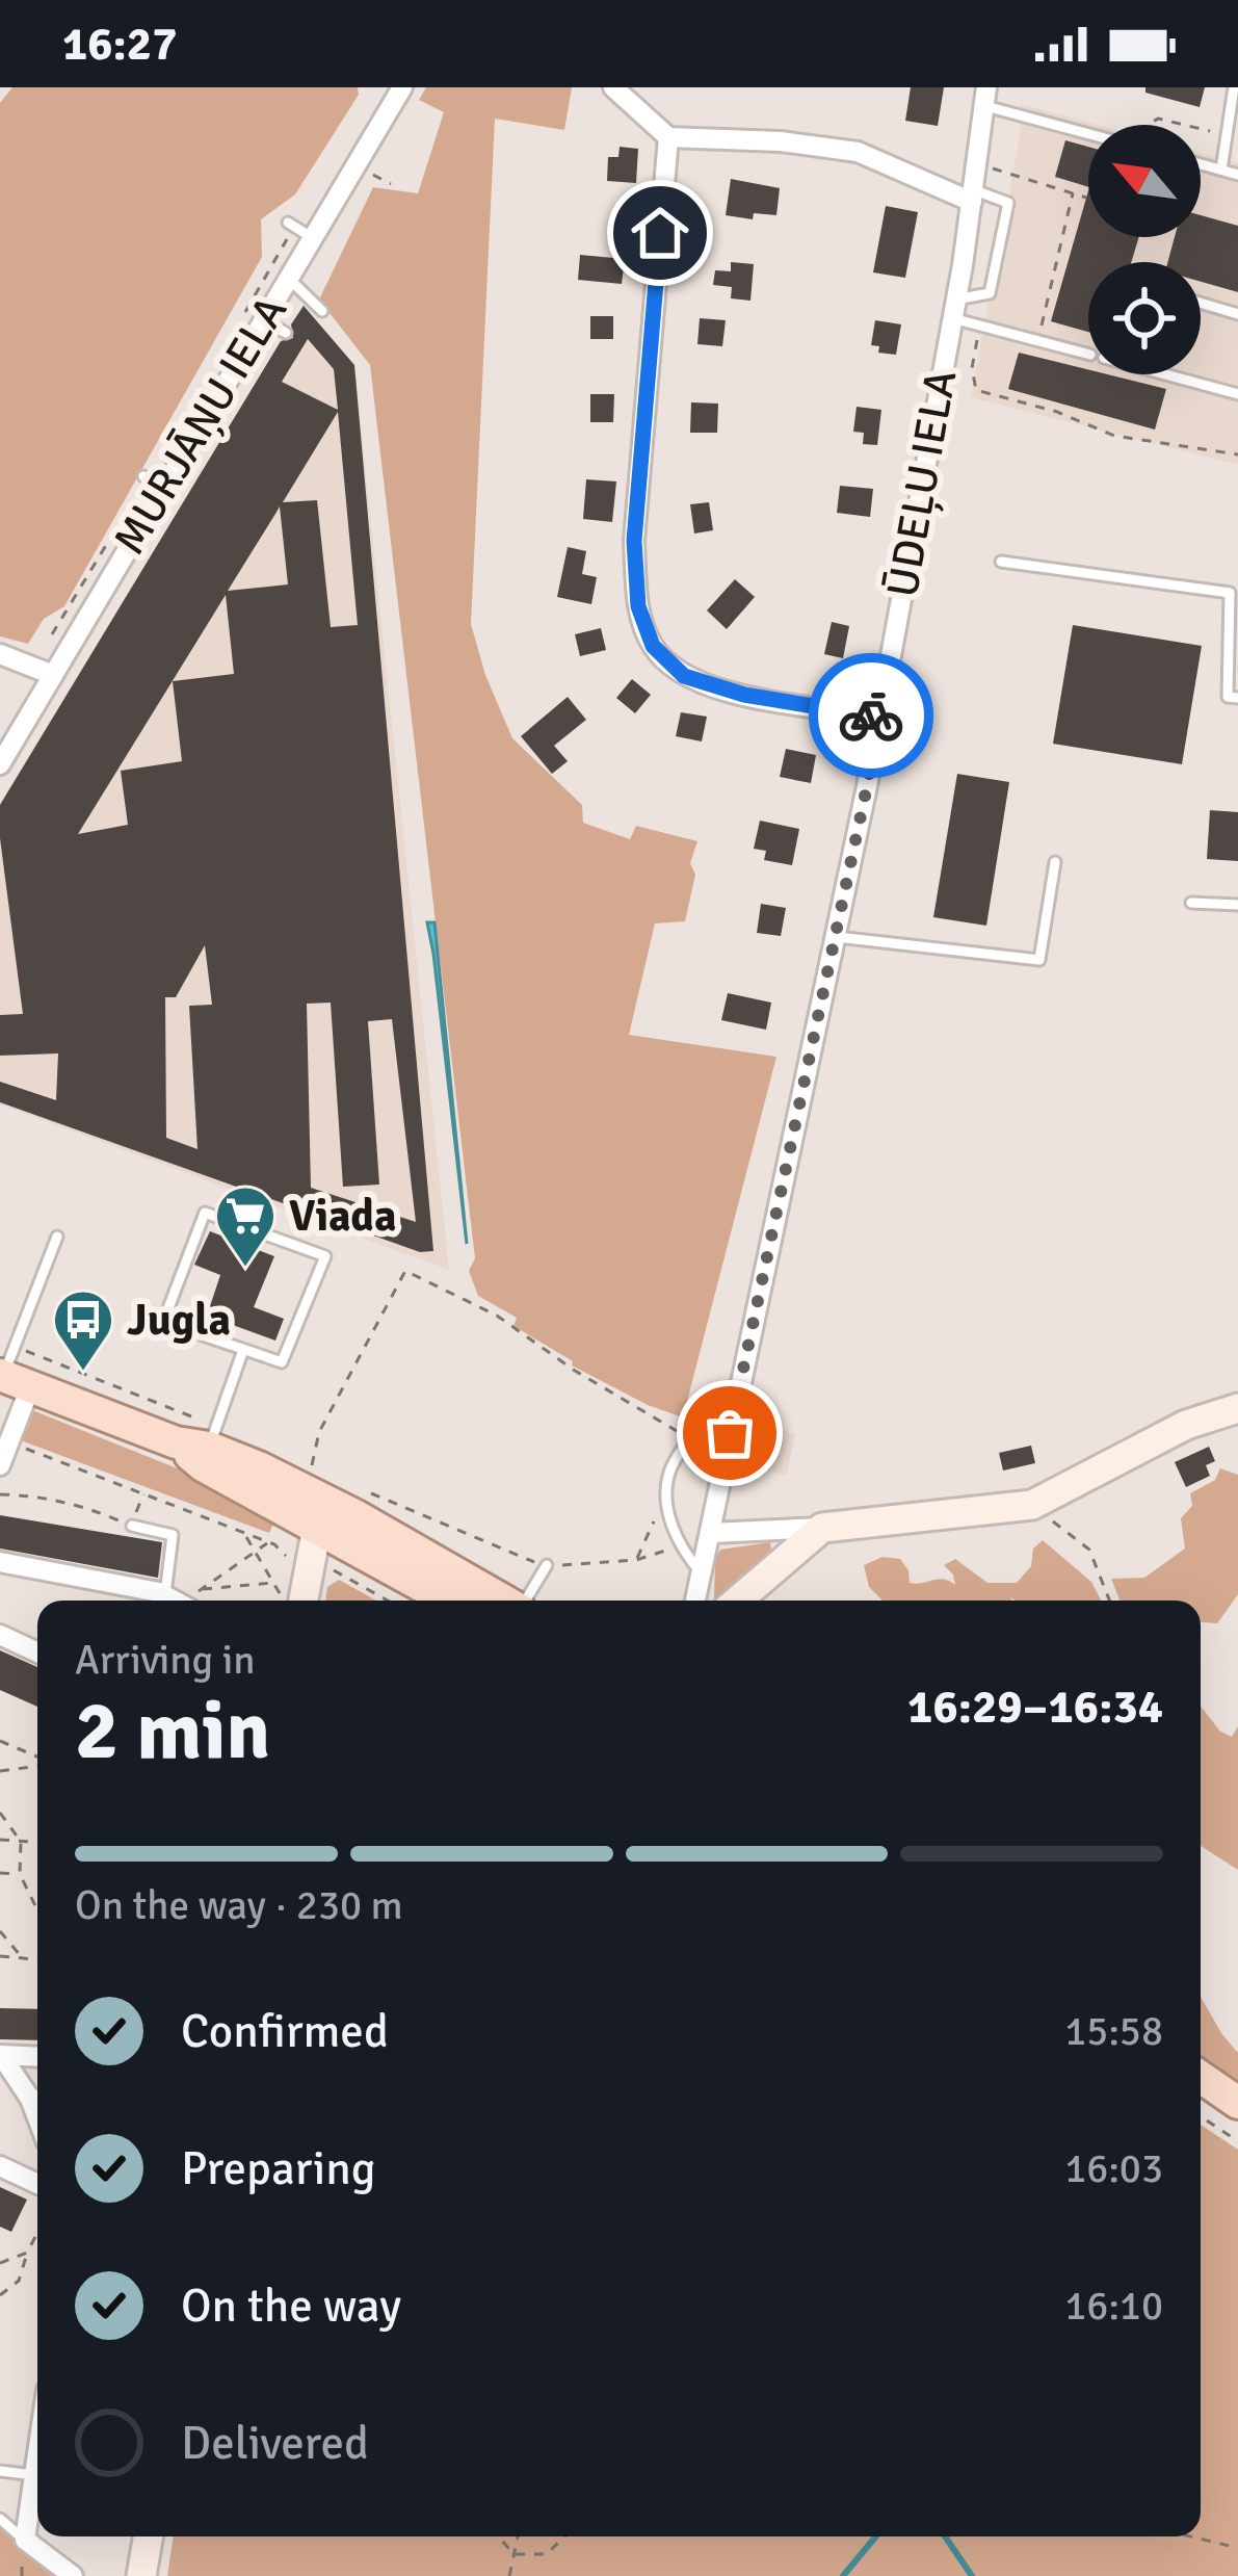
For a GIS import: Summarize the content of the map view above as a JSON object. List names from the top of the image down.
{
  "streets": {
    "street": ["MURJĀŅU IELA", "ŪDEĻU IELA"]
  },
  "places": {
    "supermarket": ["Viada"],
    "bus stop": ["Jugla"]
  },
  "north": "top left",
  "page": {
    "status": "16:27",
    "heading": ["2 min", "Arriving in", "16:29–16:34"],
    "bar": "On the way · 230 m",
    "list": [
      ["Confirmed", "15:58"],
      ["Preparing", "16:03"],
      ["On the way", "16:10"],
      "Delivered"
    ]
  }
}
